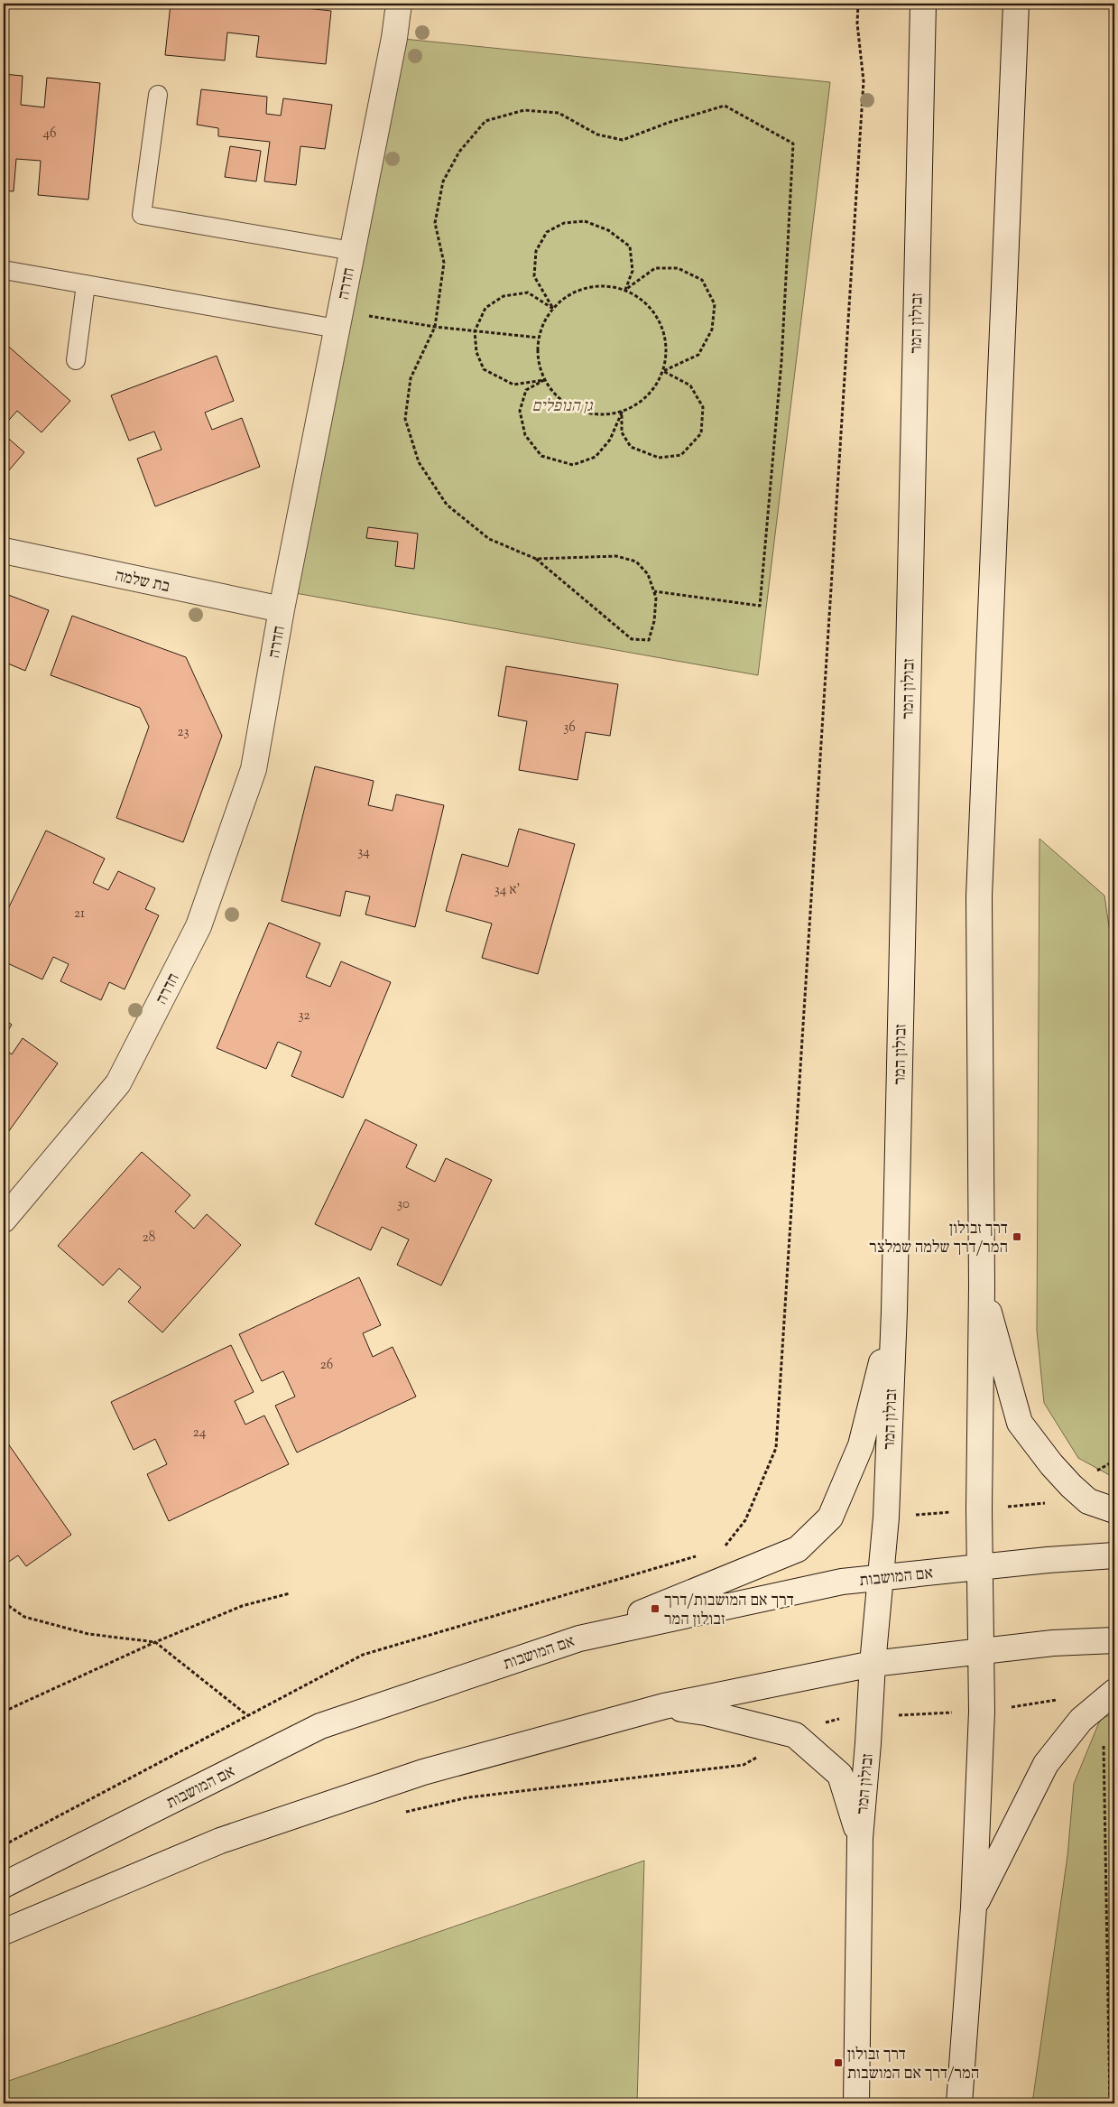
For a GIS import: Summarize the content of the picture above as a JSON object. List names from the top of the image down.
{
  "streets": {
    "street": [
      "חדרה",
      "זבולון המר",
      "בת שלמה",
      "אם המושבות"
    ]
  },
  "crossings": [
    ["חדרה", "בת שלמה"],
    ["זבולון המר", "אם המושבות"]
  ],
  "parks": ["גן הנופלים"],
  "places": {
    "transit": ["דרך זבולון המר/דרך שלמה שמלצר", "דרך אם המושבות/דרך זבולון המר", "דרך זבולון המר/דרך אם המושבות"]
  },
  "house_numbers": [
    "46",
    "36",
    "23",
    "34",
    "34 א'",
    "21",
    "32",
    "30",
    "28",
    "26",
    "24"
  ]
}
